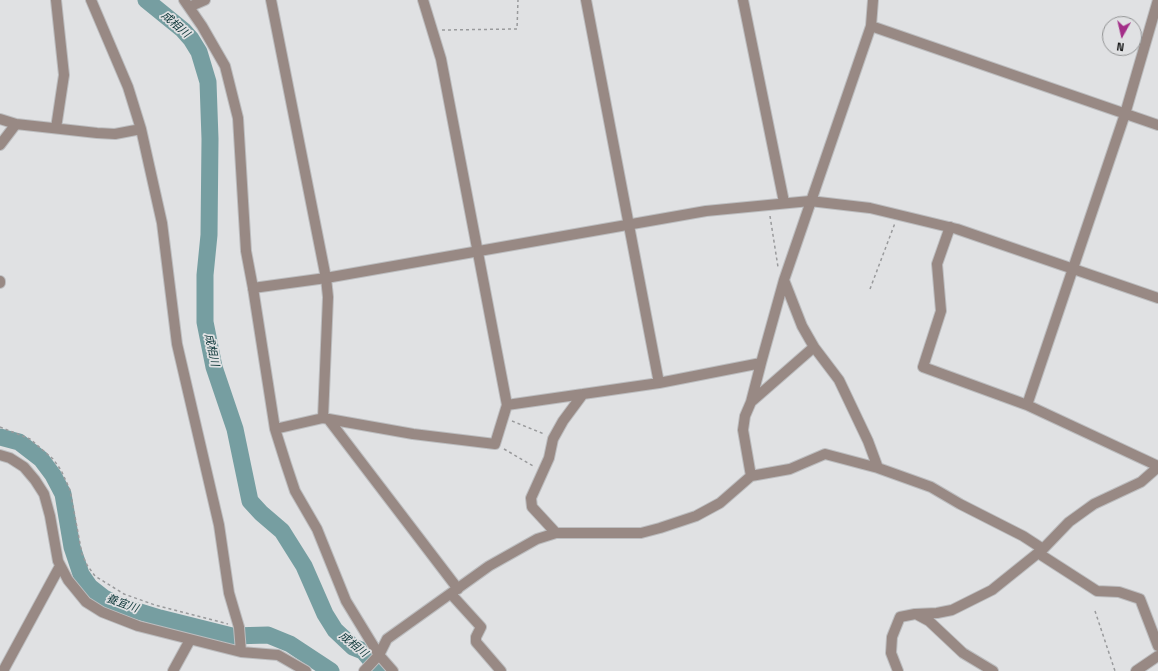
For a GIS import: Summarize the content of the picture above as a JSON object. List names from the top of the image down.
{
  "water": ["成相川", "養宜川"],
  "north": "bottom"
}
